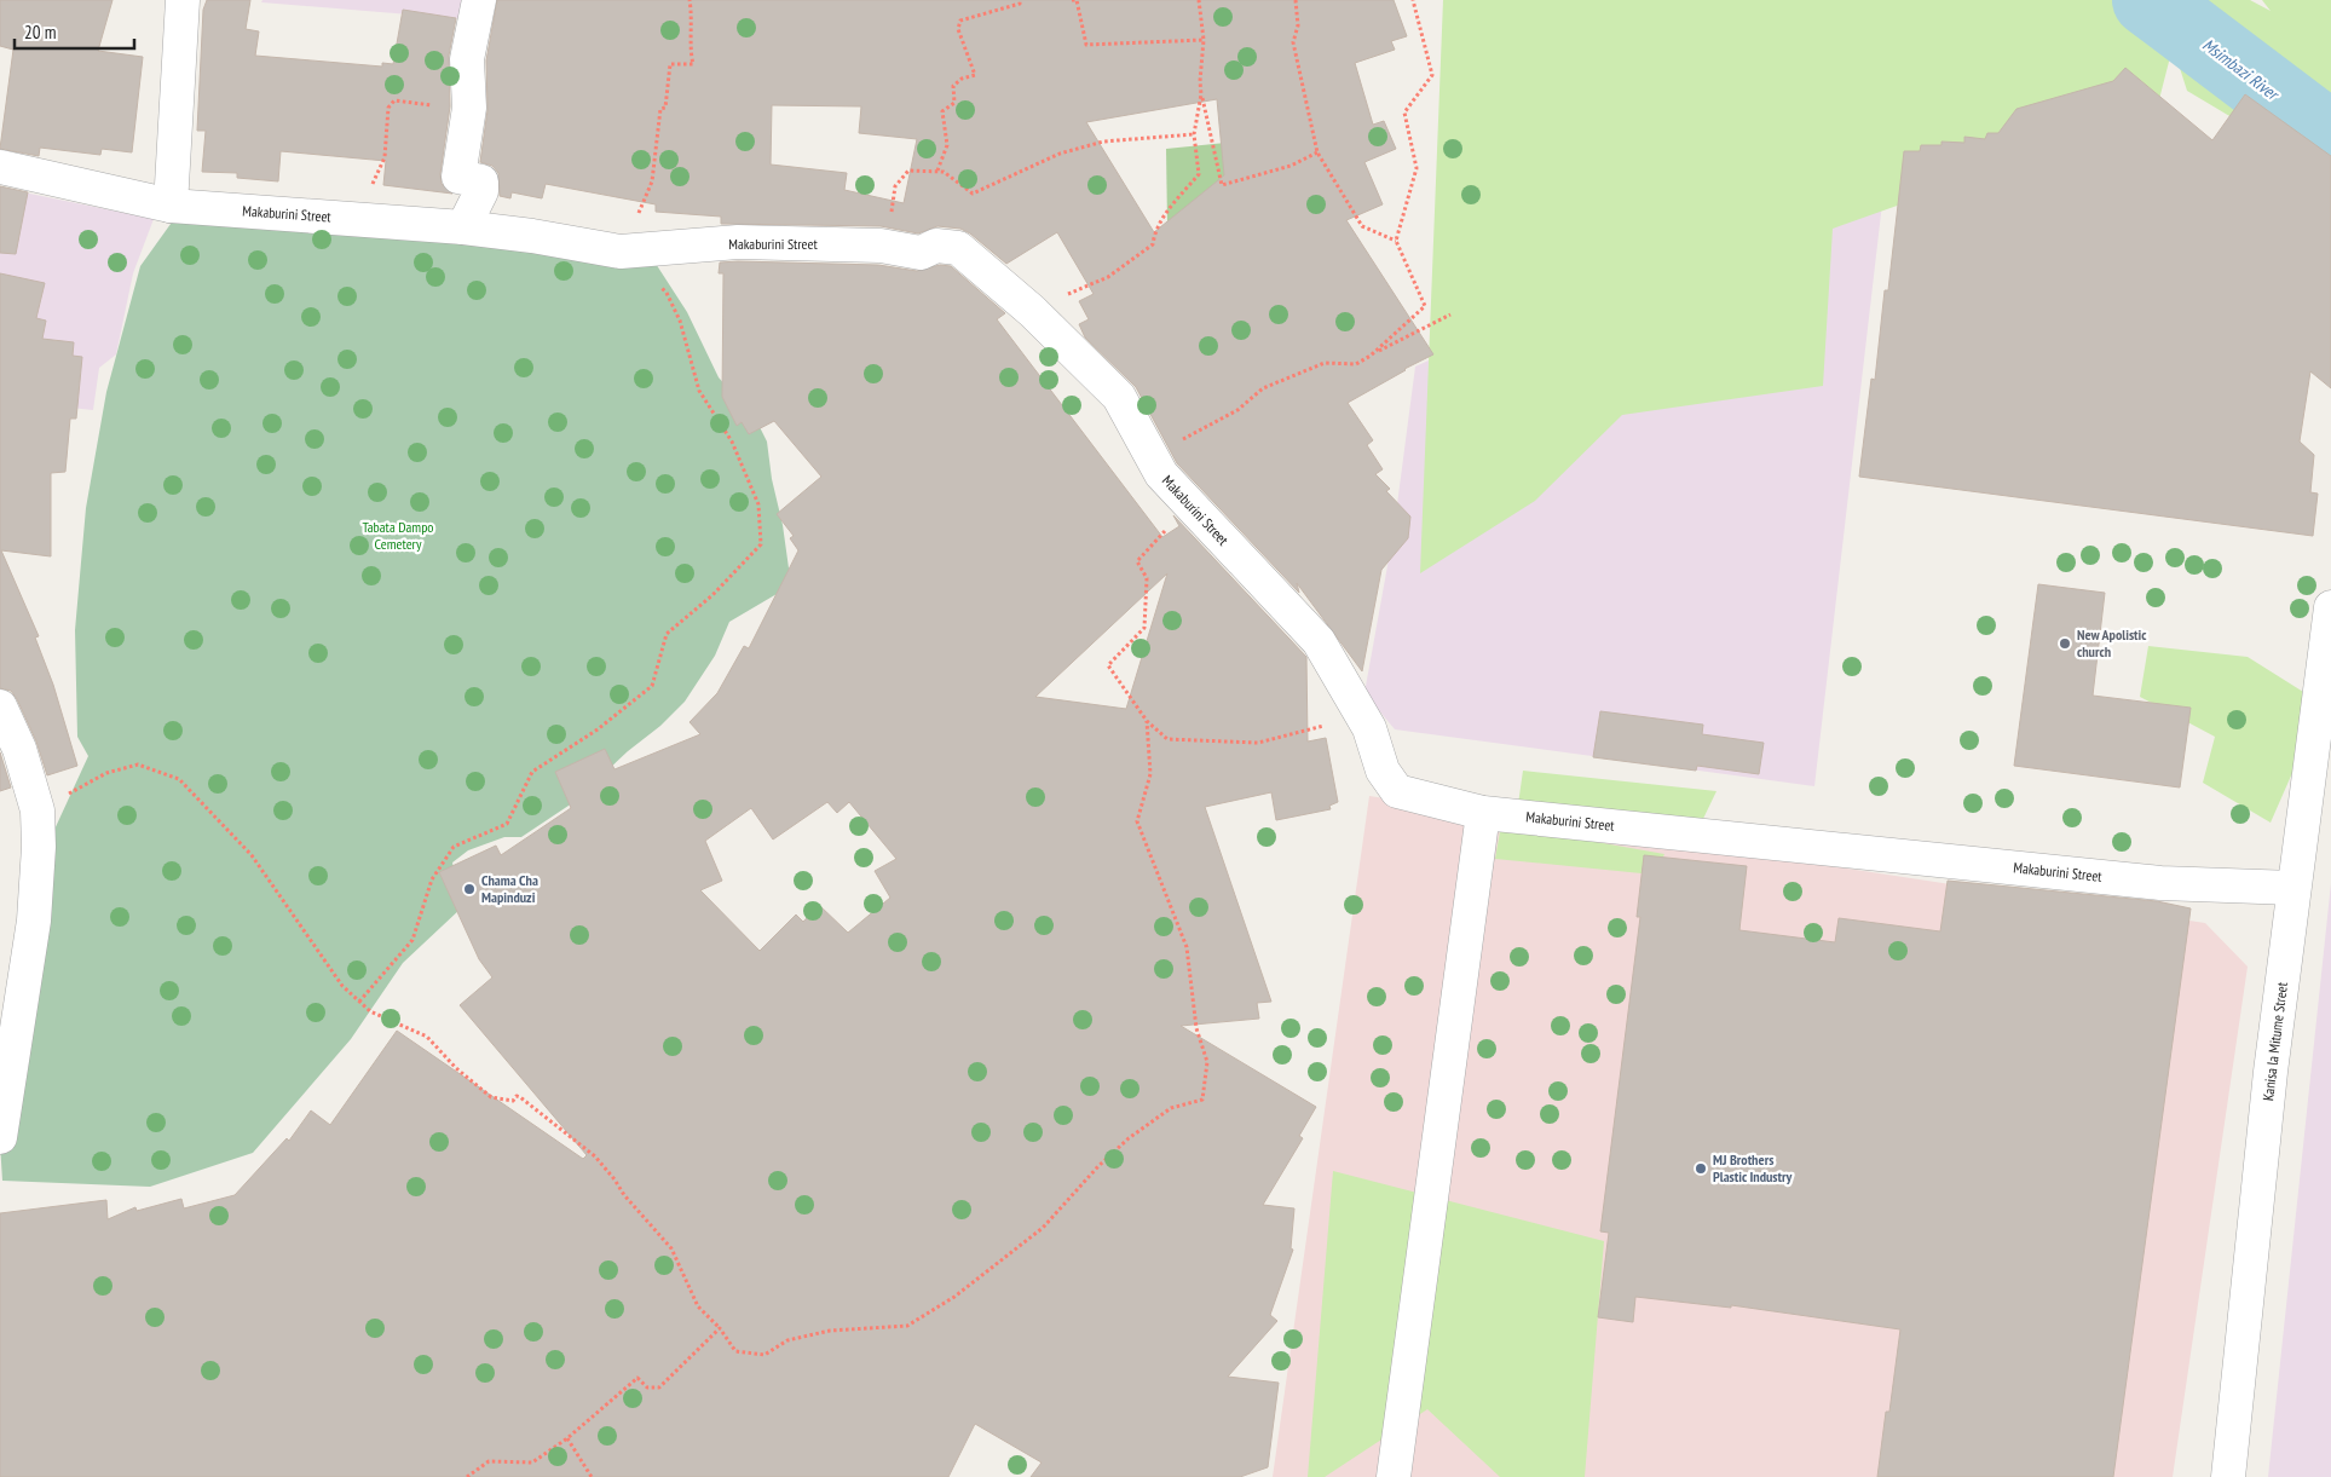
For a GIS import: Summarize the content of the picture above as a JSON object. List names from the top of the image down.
{
  "streets": {
    "street": ["Makaburini Street", "Kanisa la Mitume Street"]
  },
  "crossings": [
    ["Makaburini Street", "Kanisa la Mitume Street"]
  ],
  "water": ["Msimbazi River"],
  "parks": ["Tabata Dampo Cemetery"],
  "places": ["New Apolistic church", "Chama Cha Mapinduzi", "MJ Brothers Plastic Industry"],
  "scale_bar": "20 m"
}
